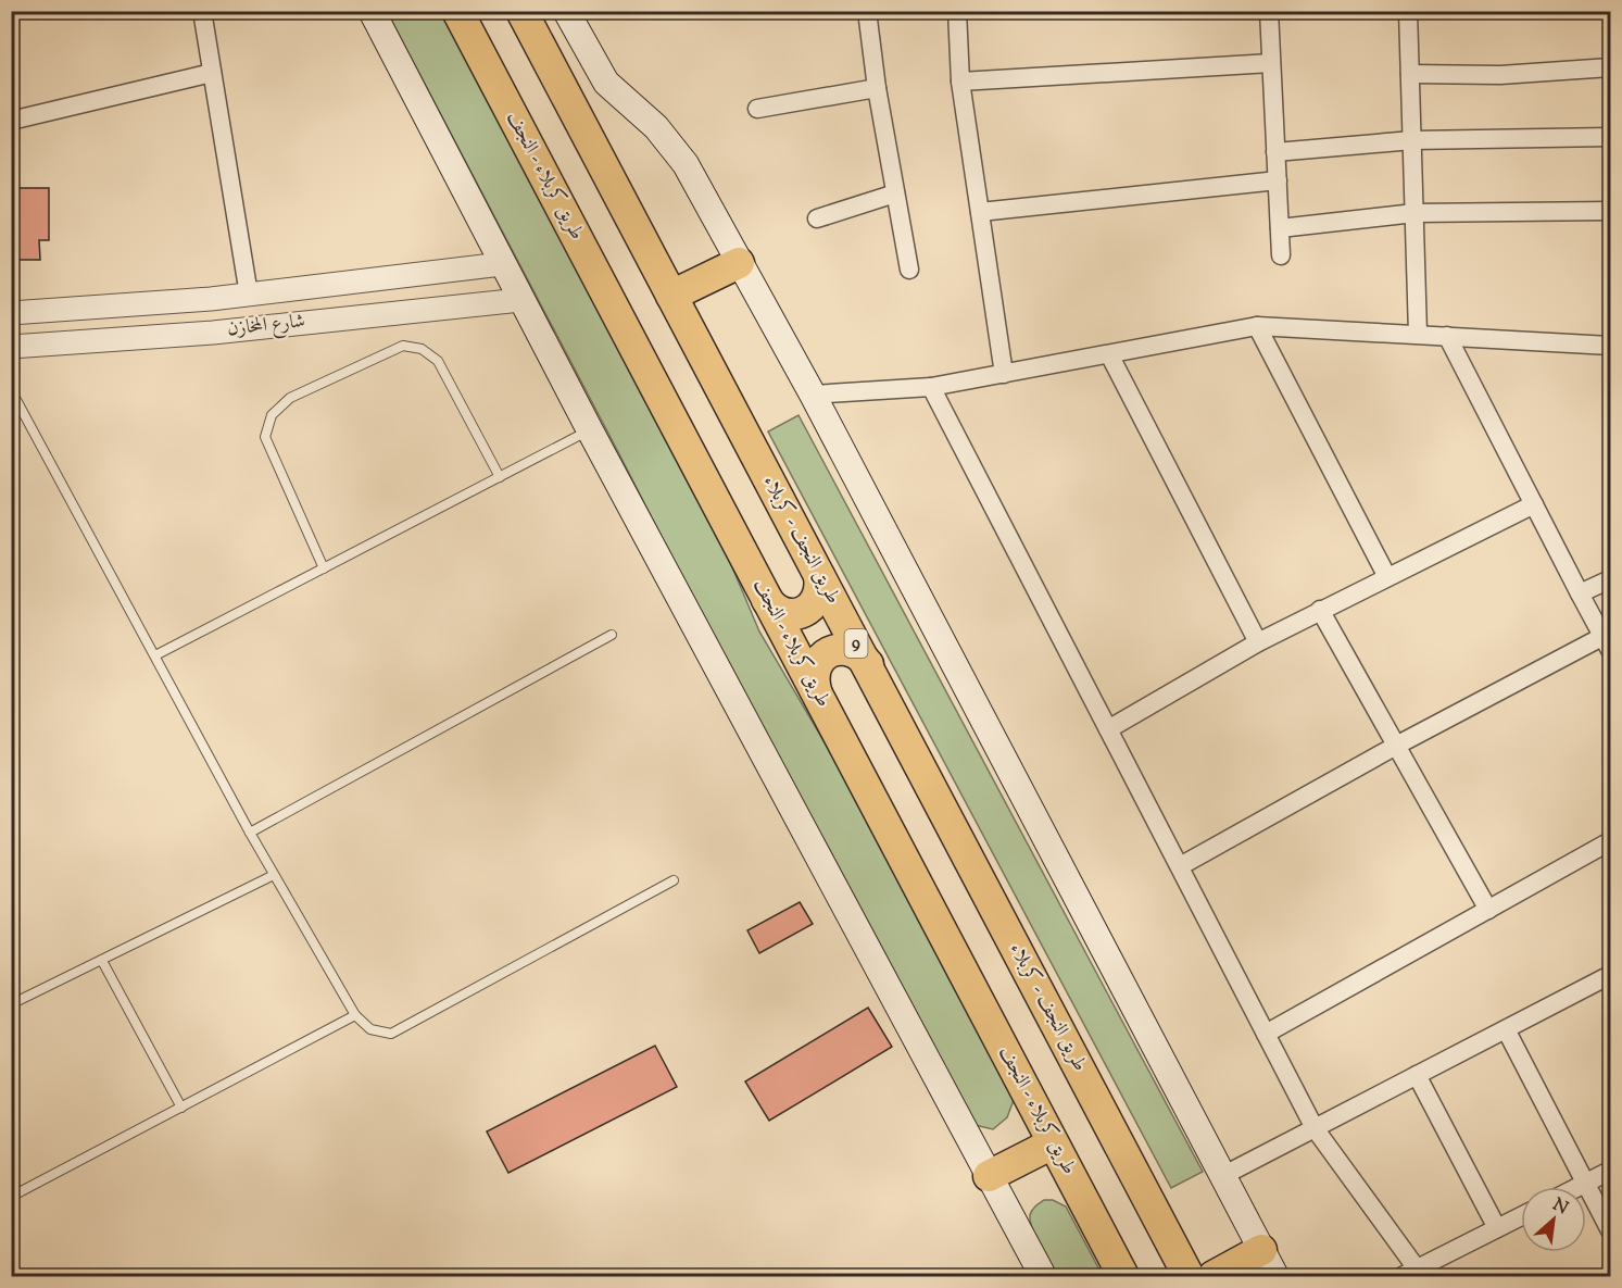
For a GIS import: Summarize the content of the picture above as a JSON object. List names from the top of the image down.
{
  "streets": {
    "highway": ["طريق كربلاء - النجف", "طريق النجف - كربلاء", "9"],
    "street": ["شارع المخازن"]
  },
  "north": "top right"
}
